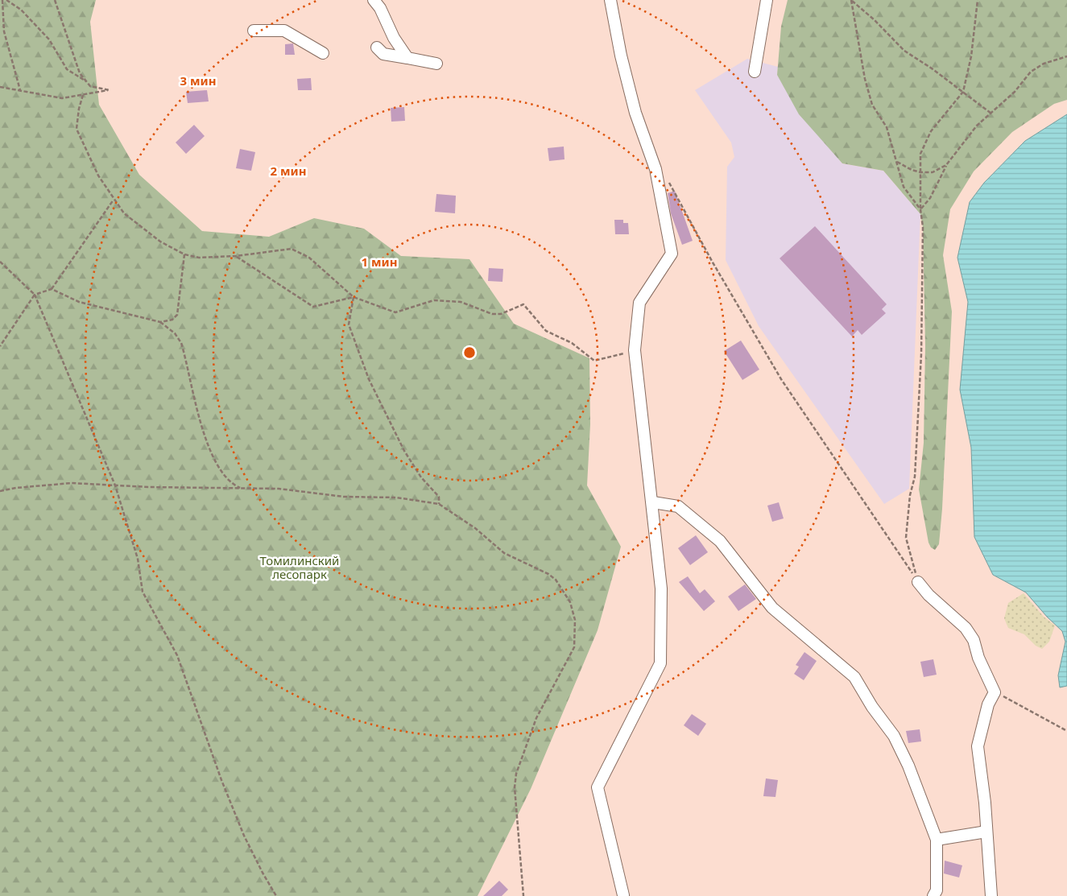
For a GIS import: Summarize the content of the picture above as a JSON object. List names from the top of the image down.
{
  "parks": ["Томилинский лесопарк"],
  "rings": ["3 мин", "2 мин", "1 мин"]
}
